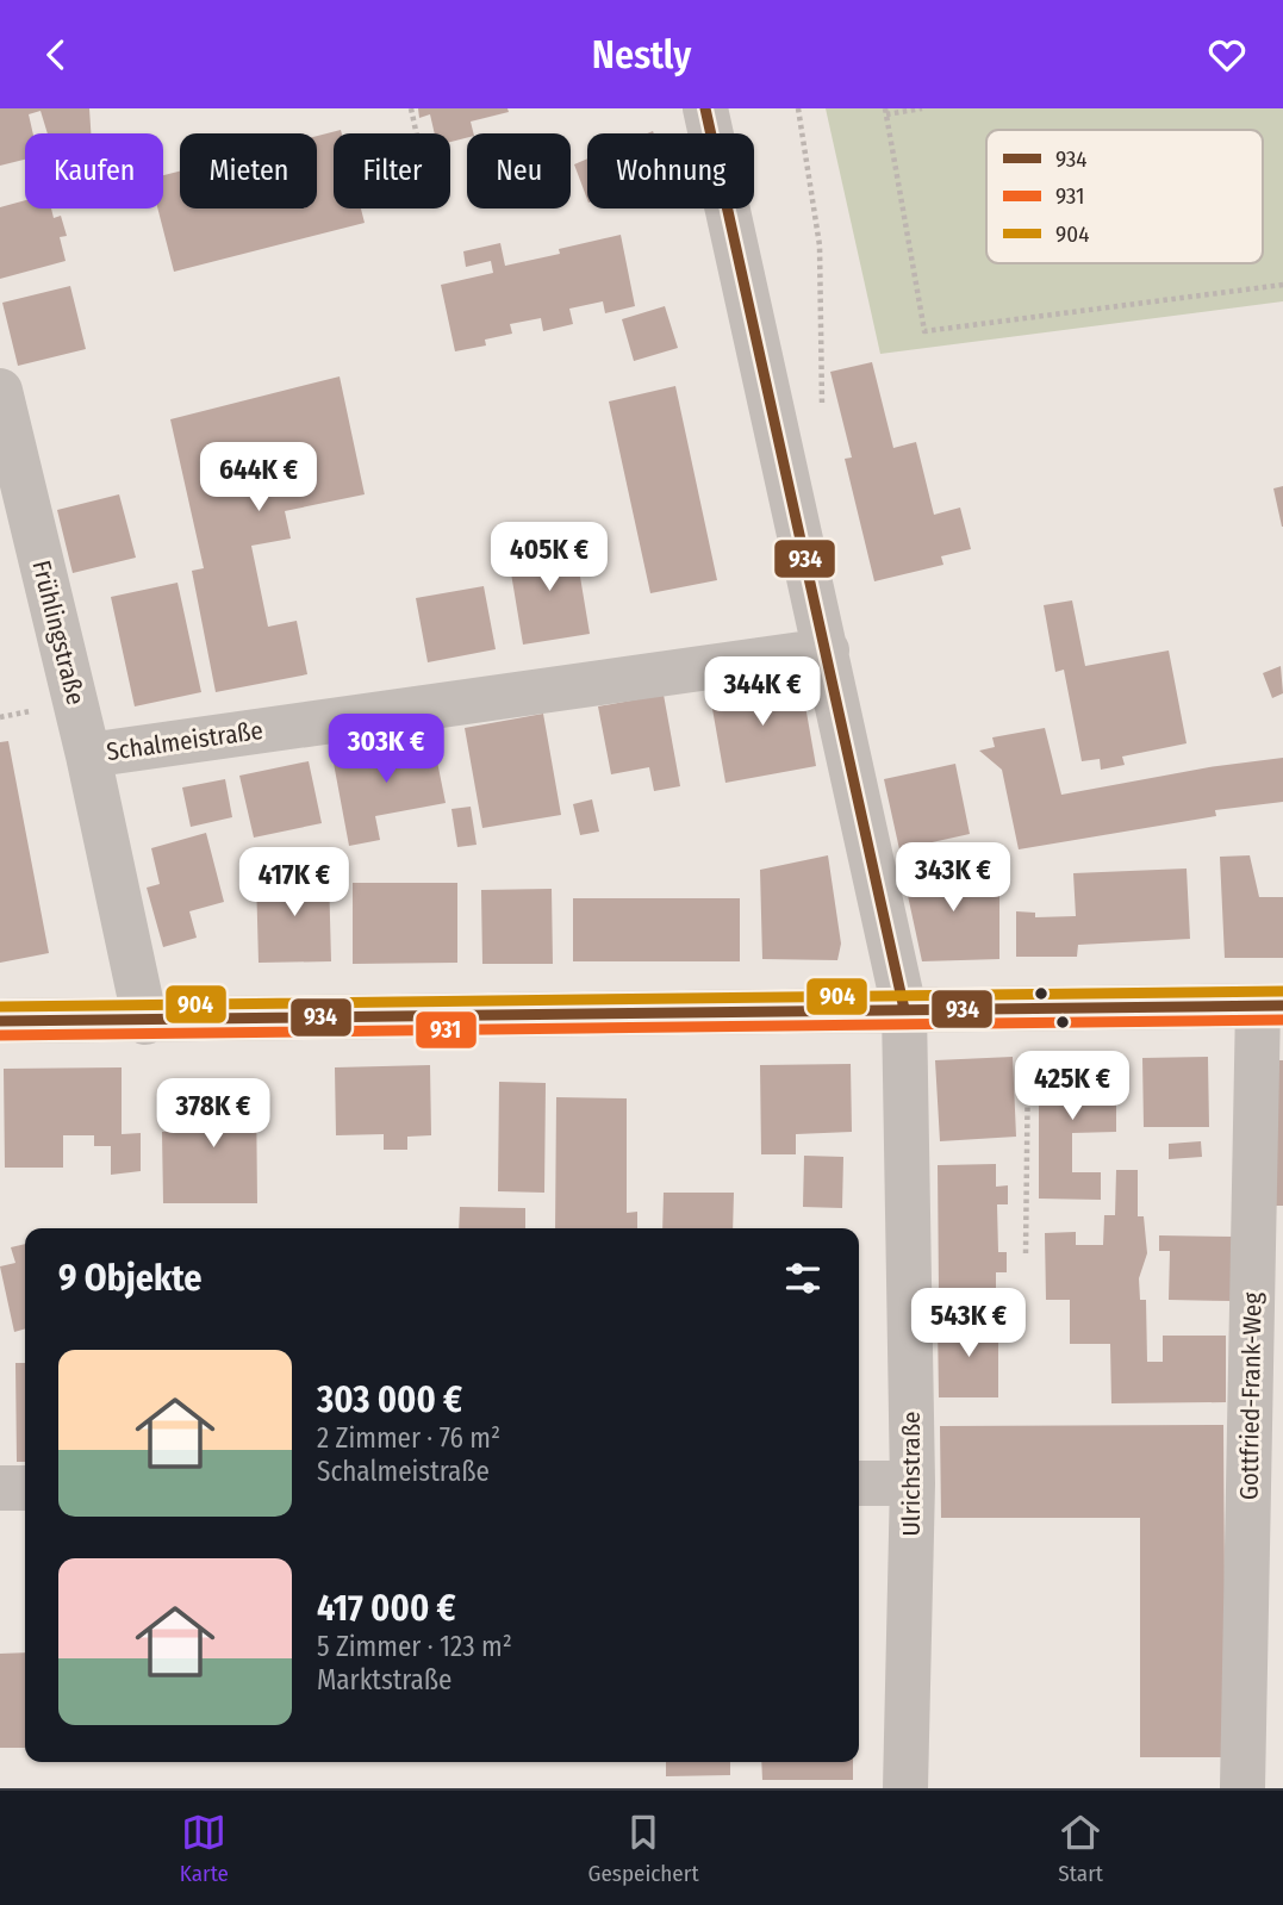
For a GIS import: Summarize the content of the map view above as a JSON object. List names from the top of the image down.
{
  "streets": {
    "street": [
      "Frühlingstraße",
      "Schalmeistraße",
      "Gottfried-Frank-Weg",
      "Ulrichstraße"
    ]
  },
  "crossings": [
    ["Frühlingstraße", "Schalmeistraße"],
    ["Schalmeistraße", "Ulrichstraße"]
  ],
  "lines": ["transit line 934", "transit line 904", "transit line 931"],
  "legend": ["934", "931", "904"],
  "page": {
    "header": "Nestly",
    "chip": [
      "Kaufen",
      "Mieten",
      "Filter",
      "Neu",
      "Wohnung"
    ],
    "price": [
      "644K €",
      "405K €",
      "344K €",
      "303K €",
      "343K €",
      "417K €",
      "425K €",
      "378K €",
      "543K €"
    ],
    "heading": "9 Objekte",
    "list": [
      {
        "name": "303 000 €",
        "note": "2 Zimmer · 76 m² · Schalmeistraße"
      },
      {
        "name": "417 000 €",
        "note": "5 Zimmer · 123 m² · Marktstraße"
      }
    ],
    "tabs": ["Karte", "Gespeichert", "Start"]
  }
}
